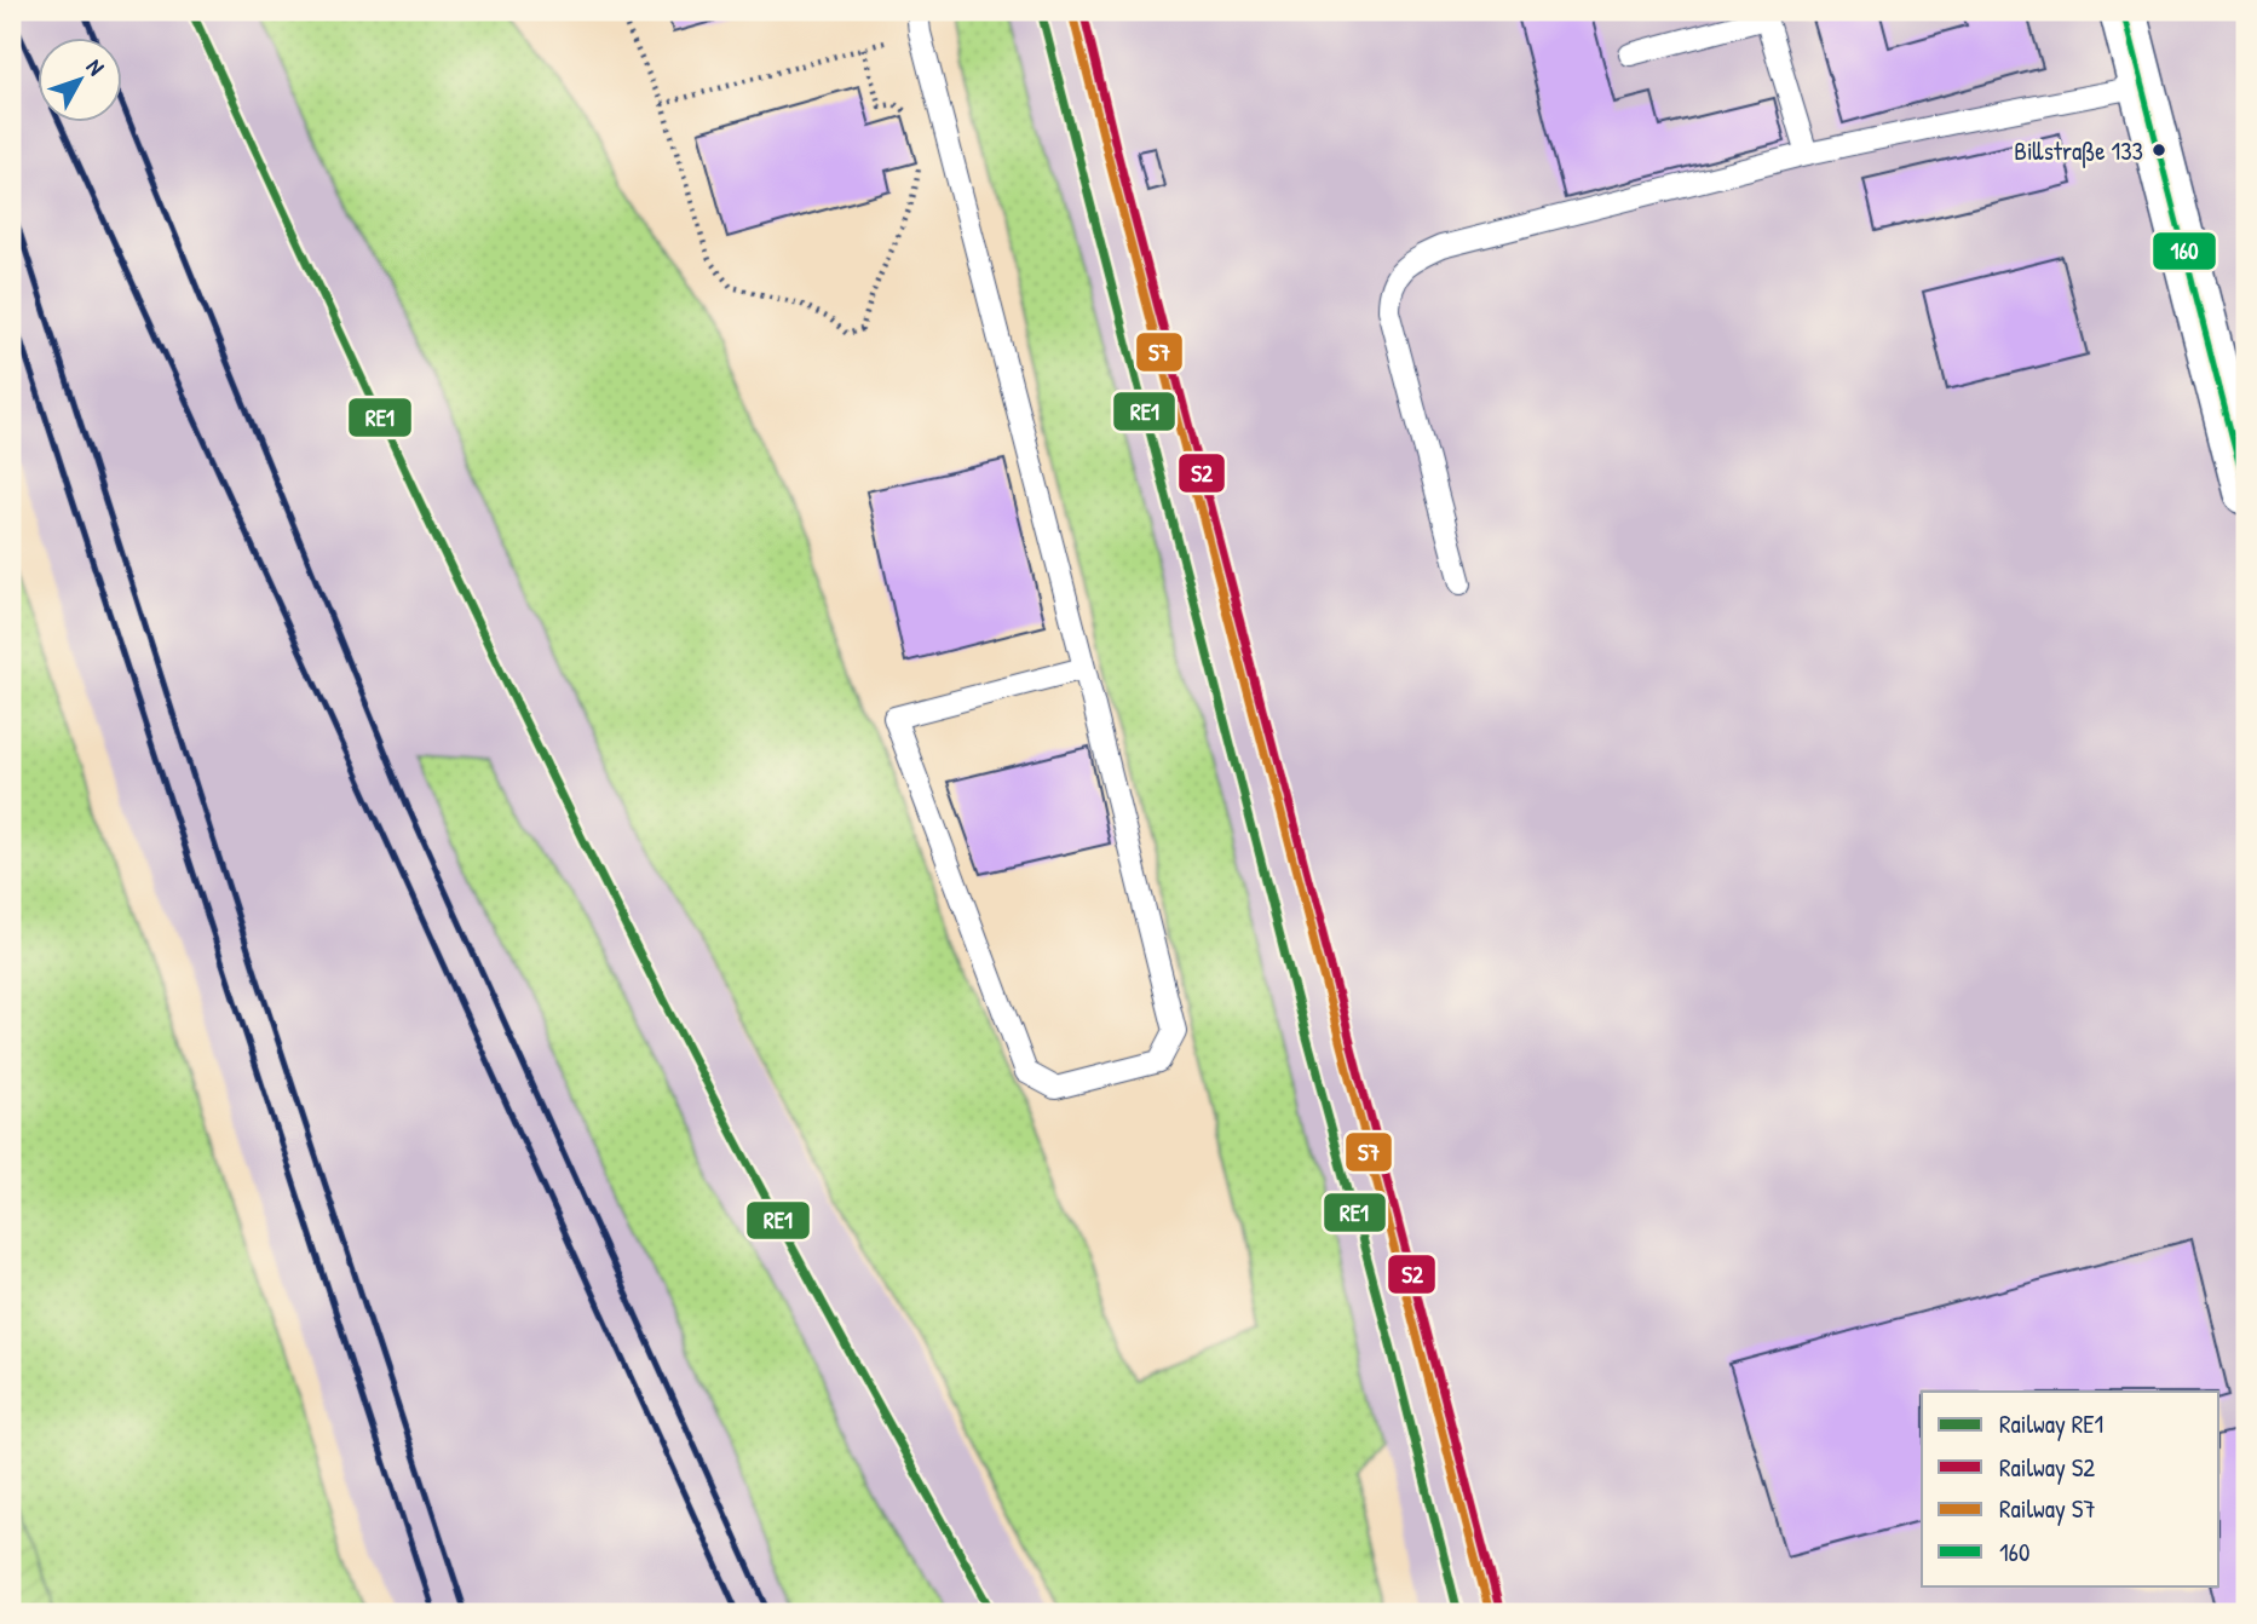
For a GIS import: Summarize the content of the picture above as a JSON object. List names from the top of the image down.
{
  "places": ["Billstraße 133"],
  "lines": [
    "rail line RE1",
    "rail line S2",
    "transit line 160",
    "rail line S7"
  ],
  "legend": [
    "Railway RE1",
    "Railway S2",
    "Railway S7",
    "160"
  ],
  "north": "top right"
}
